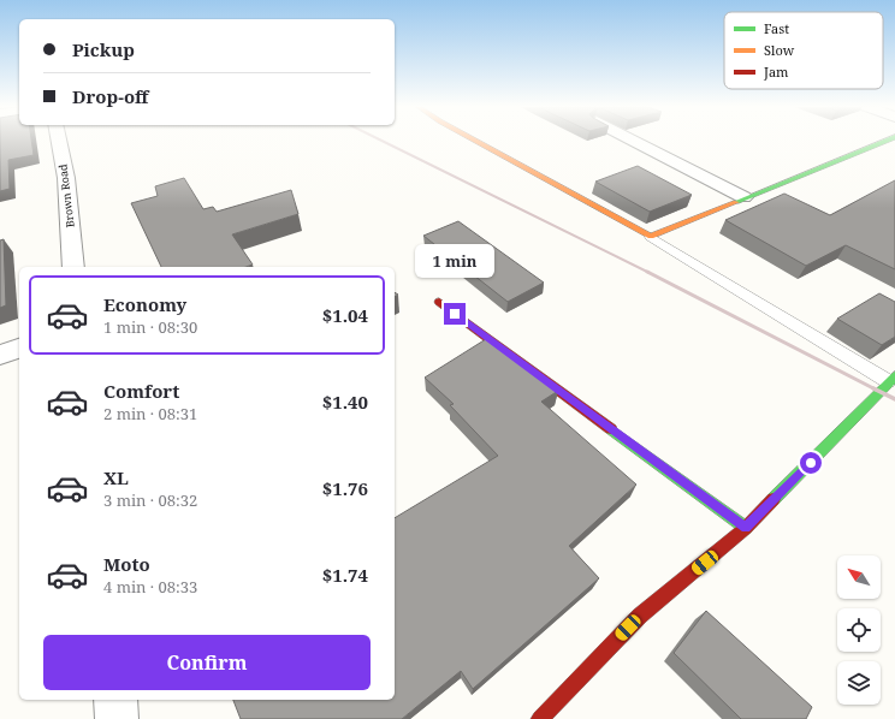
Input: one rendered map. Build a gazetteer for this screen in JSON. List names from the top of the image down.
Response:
{
  "streets": {
    "street": ["Brown Road"]
  },
  "legend": ["Fast", "Slow", "Jam"],
  "north": "top left",
  "page": {
    "banner": ["Pickup", "Drop-off"],
    "bubble": "1 min",
    "list": [
      {
        "name": "Economy",
        "note": "1 min · 08:30",
        "value": "$1.04"
      },
      {
        "name": "Comfort",
        "note": "2 min · 08:31",
        "value": "$1.40"
      },
      {
        "name": "XL",
        "note": "3 min · 08:32",
        "value": "$1.76"
      },
      {
        "name": "Moto",
        "note": "4 min · 08:33",
        "value": "$1.74"
      }
    ],
    "buttons": "Confirm"
  }
}
